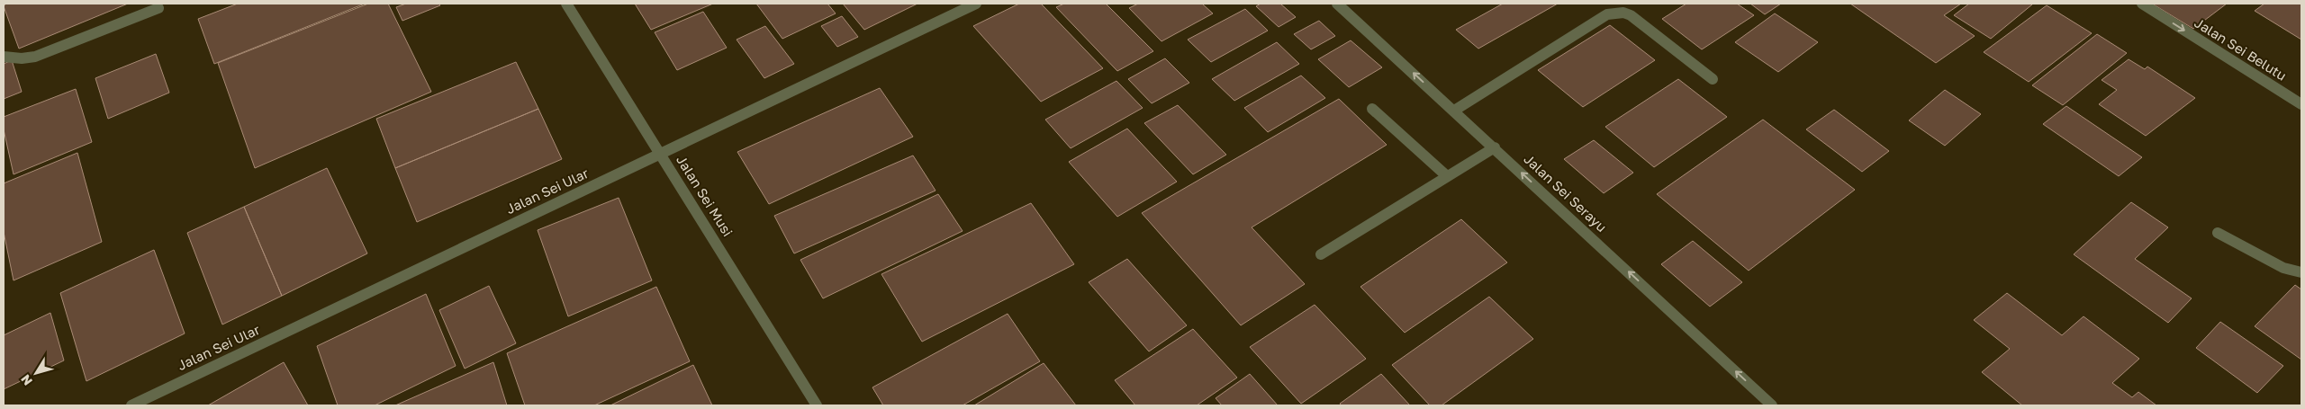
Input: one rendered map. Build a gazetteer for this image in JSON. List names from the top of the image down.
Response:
{
  "streets": {
    "street": [
      "Jalan Sei Belutu",
      "Jalan Sei Ular",
      "Jalan Sei Serayu",
      "Jalan Sei Musi"
    ]
  },
  "crossings": [
    ["Jalan Sei Ular", "Jalan Sei Musi"]
  ],
  "one_way": ["Jalan Sei Belutu", "Jalan Sei Serayu"],
  "north": "bottom left"
}
